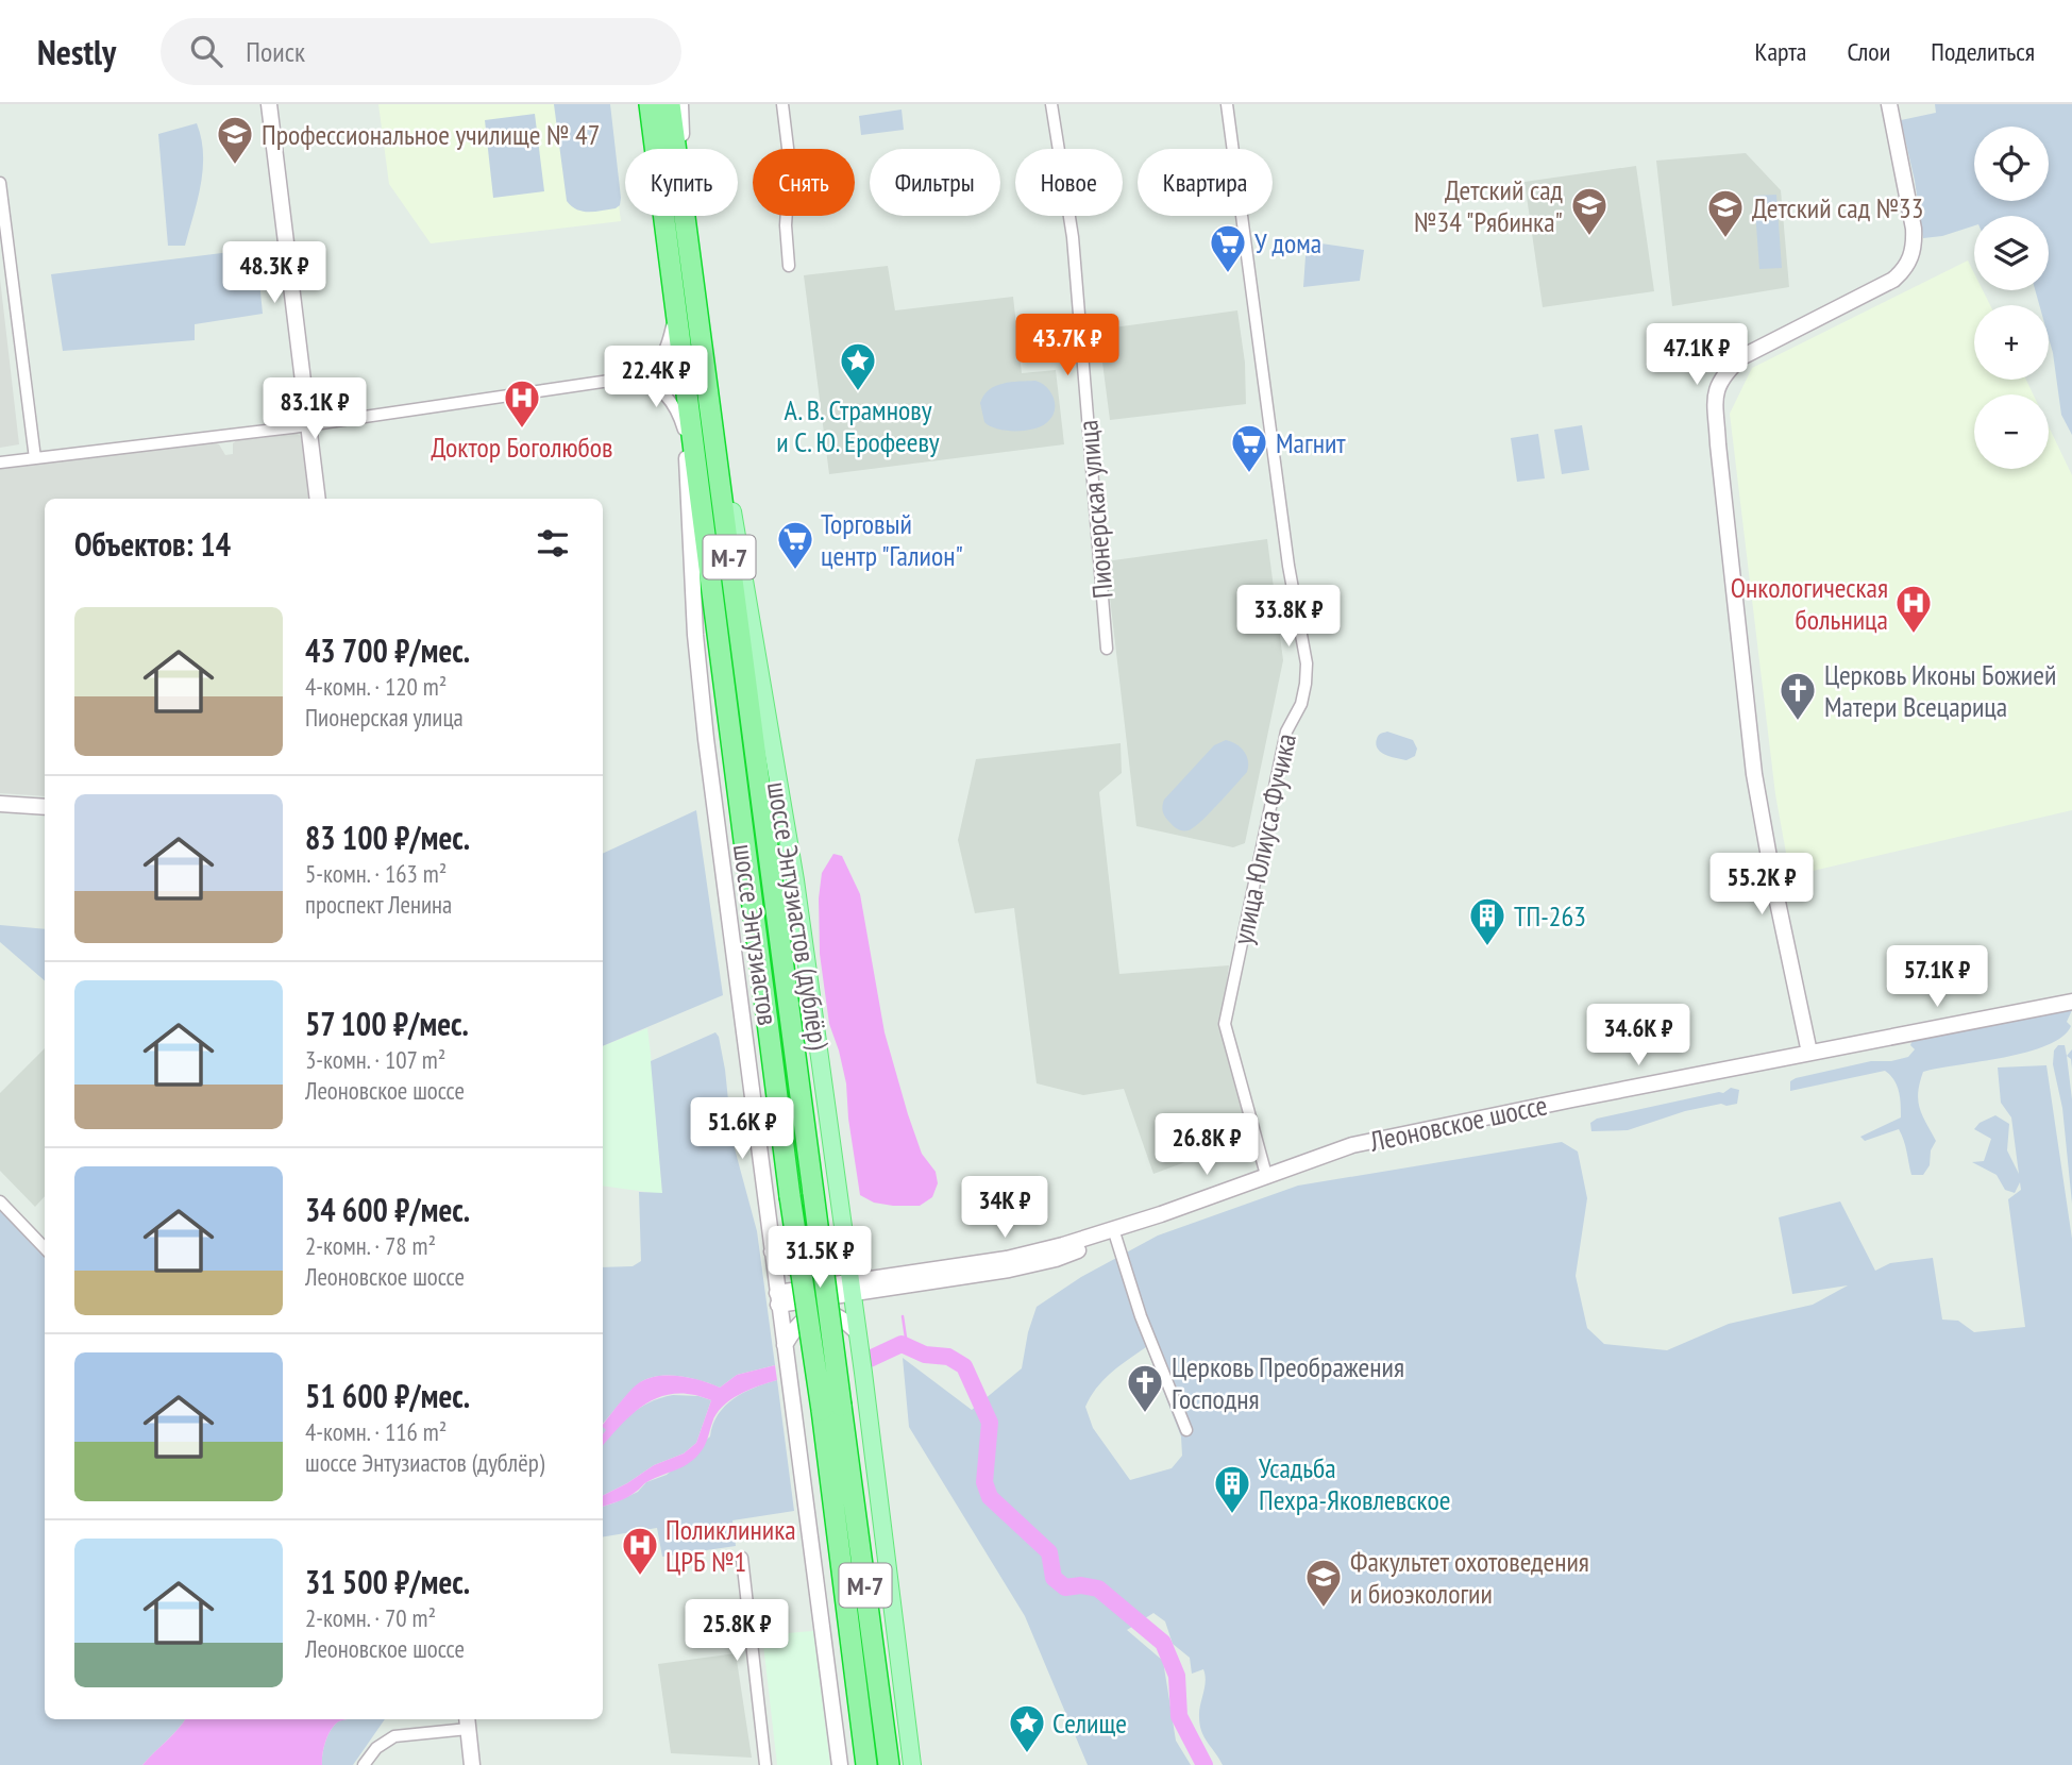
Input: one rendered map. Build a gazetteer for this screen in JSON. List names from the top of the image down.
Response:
{
  "streets": {
    "highway": ["М-7", "шоссе Энтузиастов"],
    "main road": ["шоссе Энтузиастов (дублёр)", "Леоновское шоссе"],
    "street": ["Пионерская улица", "улица Юлиуса Фучика"]
  },
  "crossings": [
    ["улица Юлиуса Фучика", "Леоновское шоссе"],
    ["шоссе Энтузиастов (дублёр)", "шоссе Энтузиастов"],
    ["шоссе Энтузиастов (дублёр)", "Леоновское шоссе"]
  ],
  "places": {
    "school or university": [
      "Профессиональное училище № 47",
      "Детский сад №34 \"Рябинка\"",
      "Детский сад №33",
      "Факультет охотоведения и биоэкологии"
    ],
    "supermarket": ["У дома", "Магнит", "Торговый центр \"Галион\""],
    "place": ["А. В. Страмнову и С. Ю. Ерофееву", "Селище"],
    "hospital": ["Доктор Боголюбов", "Онкологическая больница", "Поликлиника ЦРБ №1"],
    "church": ["Церковь Иконы Божией Матери Всецарица", "Церковь Преображения Господня"],
    "building": ["ТП-263", "Усадьба Пехра-Яковлевское"]
  },
  "page": {
    "header": "Nestly",
    "search": "Поиск",
    "nav": ["Карта", "Слои", "Поделиться"],
    "map_buttons": ["+", "−"],
    "chip": [
      "Купить",
      "Снять",
      "Фильтры",
      "Новое",
      "Квартира"
    ],
    "price": [
      "48.3K ₽",
      "43.7K ₽",
      "47.1K ₽",
      "22.4K ₽",
      "83.1K ₽",
      "33.8K ₽",
      "55.2K ₽",
      "57.1K ₽",
      "34.6K ₽",
      "51.6K ₽",
      "26.8K ₽",
      "34K ₽",
      "31.5K ₽",
      "25.8K ₽"
    ],
    "heading": "Объектов: 14",
    "list": [
      {
        "name": "43 700 ₽/мес.",
        "note": "4-комн. · 120 m² · Пионерская улица"
      },
      {
        "name": "83 100 ₽/мес.",
        "note": "5-комн. · 163 m² · проспект Ленина"
      },
      {
        "name": "57 100 ₽/мес.",
        "note": "3-комн. · 107 m² · Леоновское шоссе"
      },
      {
        "name": "34 600 ₽/мес.",
        "note": "2-комн. · 78 m² · Леоновское шоссе"
      },
      {
        "name": "51 600 ₽/мес.",
        "note": "4-комн. · 116 m² · шоссе Энтузиастов (дублёр)"
      },
      {
        "name": "31 500 ₽/мес.",
        "note": "2-комн. · 70 m² · Леоновское шоссе"
      }
    ]
  }
}
